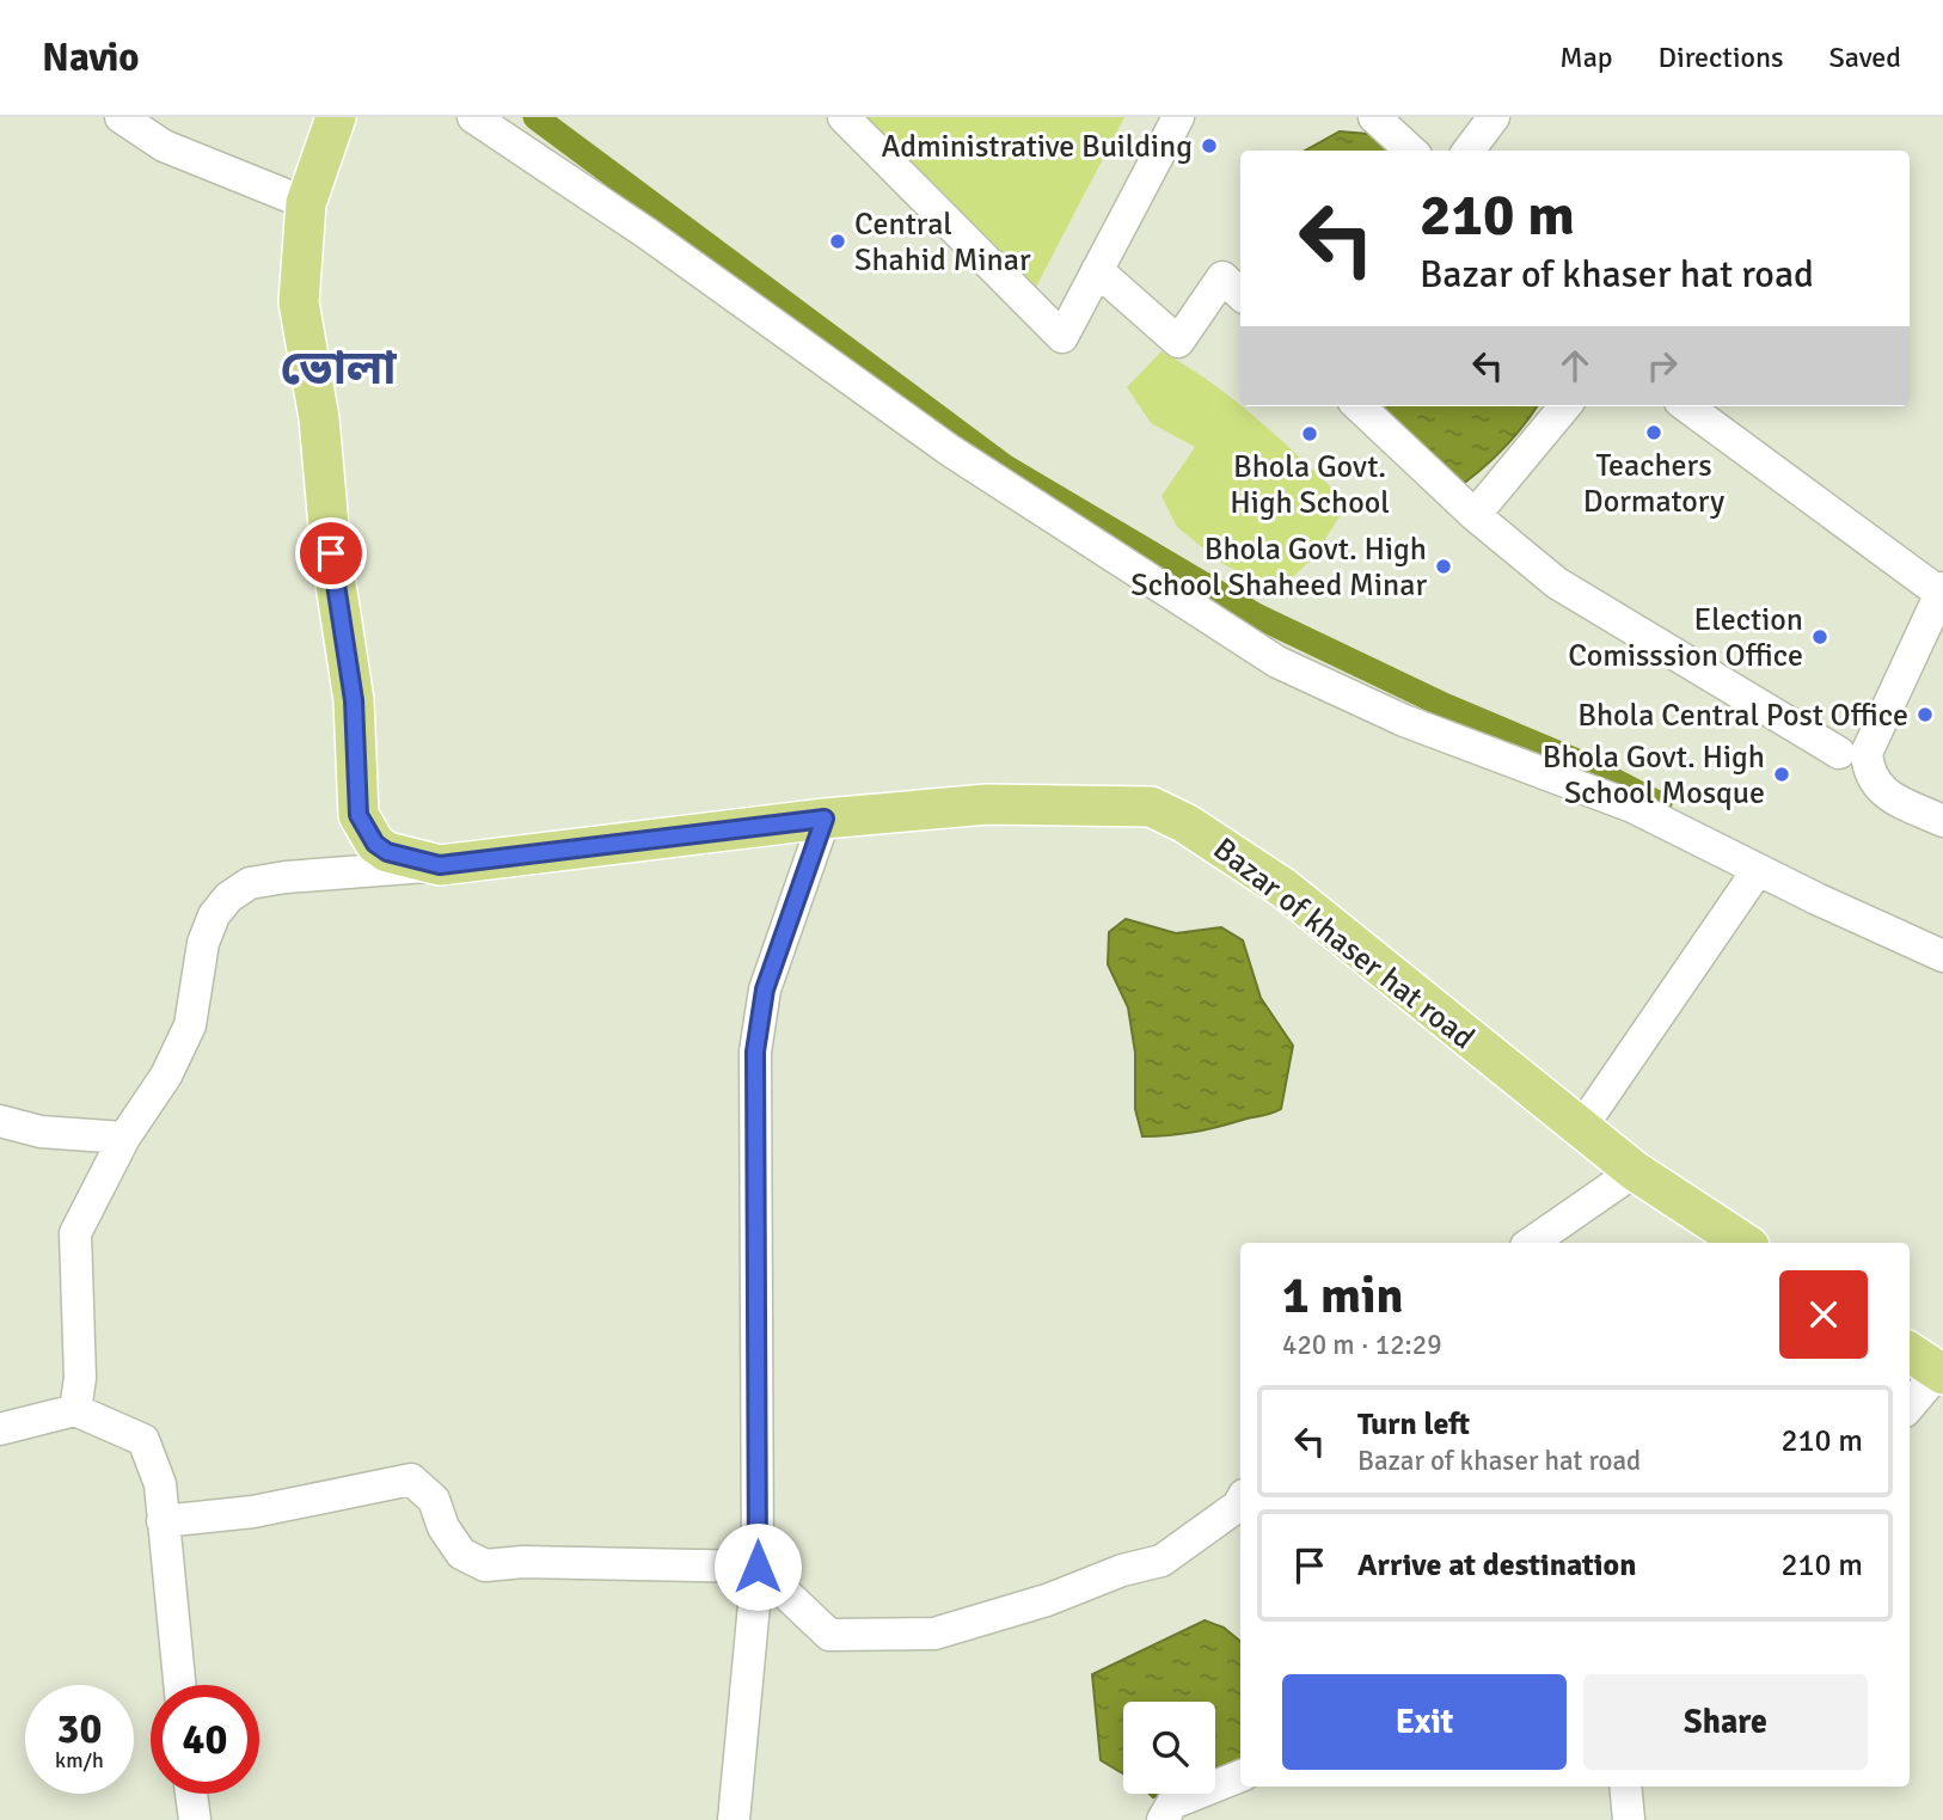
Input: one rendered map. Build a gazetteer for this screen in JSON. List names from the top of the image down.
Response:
{
  "streets": {
    "main road": ["Bazar of khaser hat road"]
  },
  "districts": ["ভোলা"],
  "places": [
    "Administrative Building",
    "Central Shahid Minar",
    "Teachers Dormatory",
    "Bhola Govt. High School",
    "Bhola Govt. High School Shaheed Minar",
    "Election Comisssion Office",
    "Bhola Central Post Office",
    "Bhola Govt. High School Mosque"
  ],
  "page": {
    "header": "Navio",
    "nav": ["Map", "Directions", "Saved"],
    "turn": ["210 m", "Bazar of khaser hat road"],
    "heading": ["1 min", "420 m · 12:29"],
    "list": [
      {
        "name": "Turn left",
        "note": "Bazar of khaser hat road",
        "value": "210 m"
      },
      {
        "name": "Arrive at destination",
        "value": "210 m"
      }
    ],
    "buttons": ["Exit", "Share"],
    "speed": "30 km/h",
    "limit": "40"
  }
}
